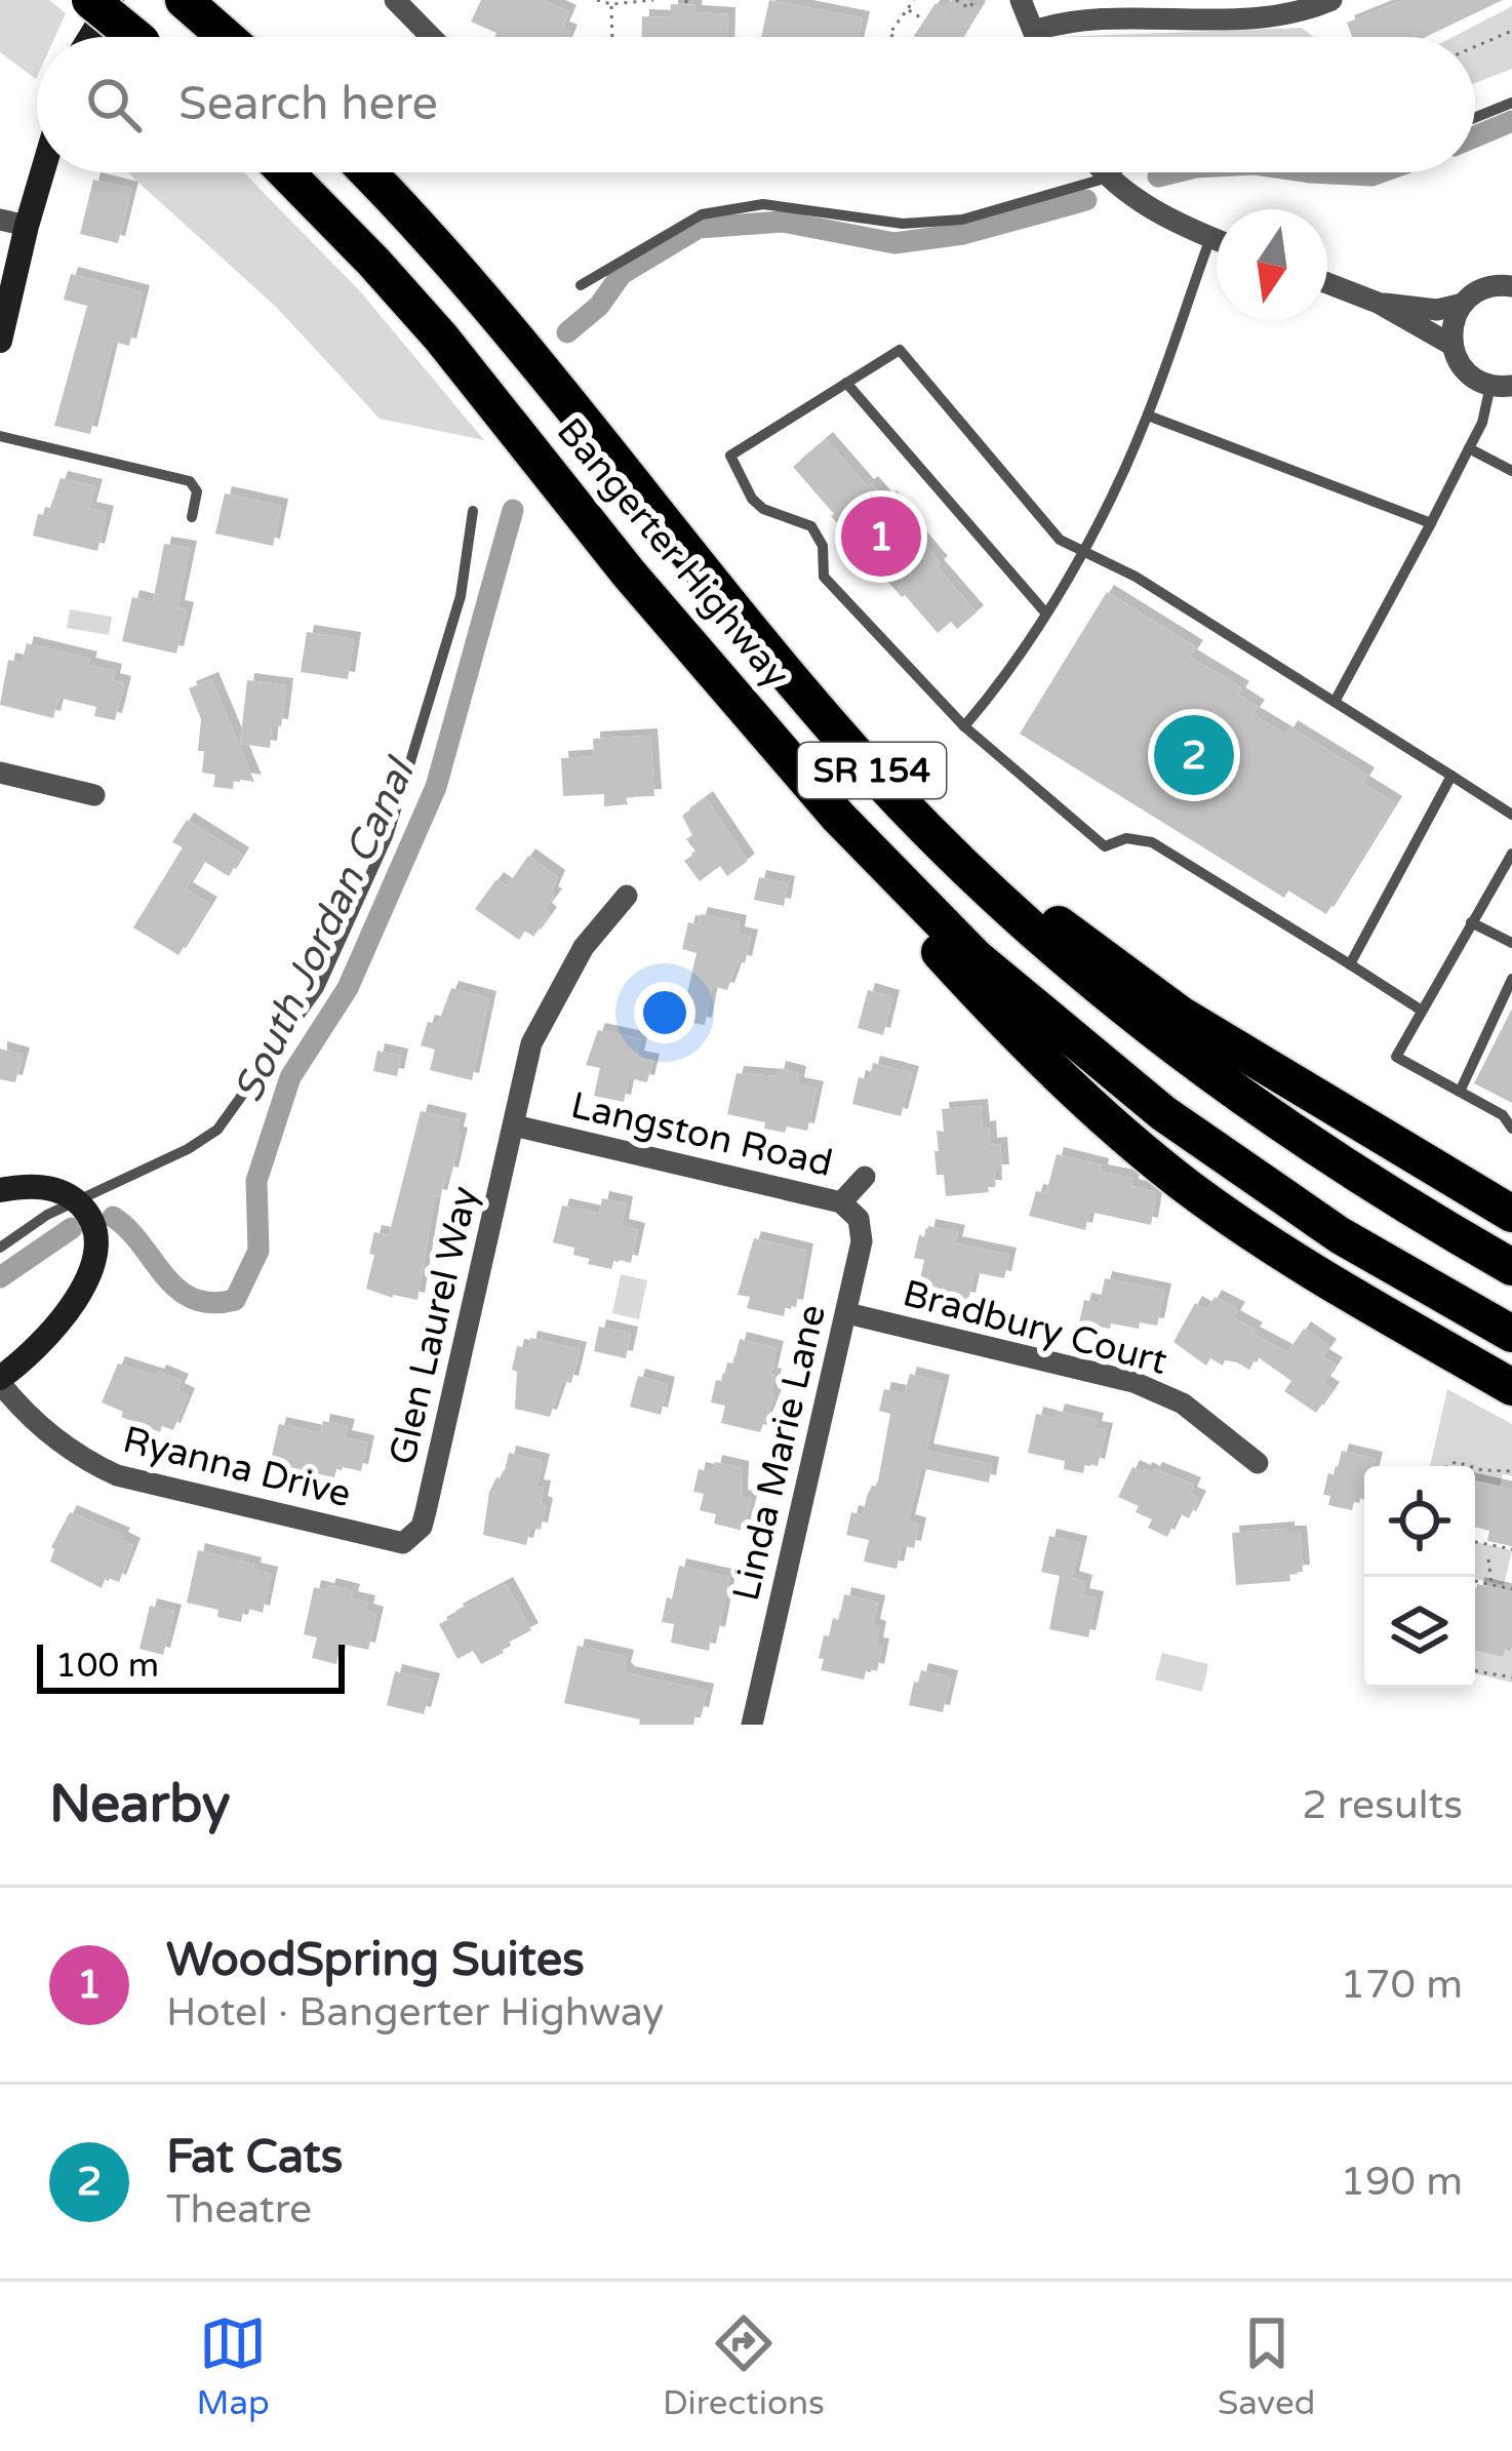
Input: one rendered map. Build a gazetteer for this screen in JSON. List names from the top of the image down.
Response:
{
  "streets": {
    "highway": ["Bangerter Highway", "SR 154"],
    "street": [
      "Langston Road",
      "Glen Laurel Way",
      "Bradbury Court",
      "Linda Marie Lane",
      "Ryanna Drive"
    ]
  },
  "crossings": [
    ["Langston Road", "Glen Laurel Way"],
    ["Langston Road", "Linda Marie Lane"],
    ["Glen Laurel Way", "Ryanna Drive"],
    ["Bradbury Court", "Linda Marie Lane"]
  ],
  "water": ["South Jordan Canal"],
  "scale_bar": "100 m",
  "north": "bottom",
  "page": {
    "search": "Search here",
    "pins": ["1", "2"],
    "scale": "100 m",
    "heading": ["Nearby", "2 results"],
    "list": [
      {
        "mark": "1",
        "name": "WoodSpring Suites",
        "note": "Hotel · Bangerter Highway",
        "value": "170 m"
      },
      {
        "mark": "2",
        "name": "Fat Cats",
        "note": "Theatre",
        "value": "190 m"
      }
    ],
    "nav": ["Map", "Directions", "Saved"]
  }
}
